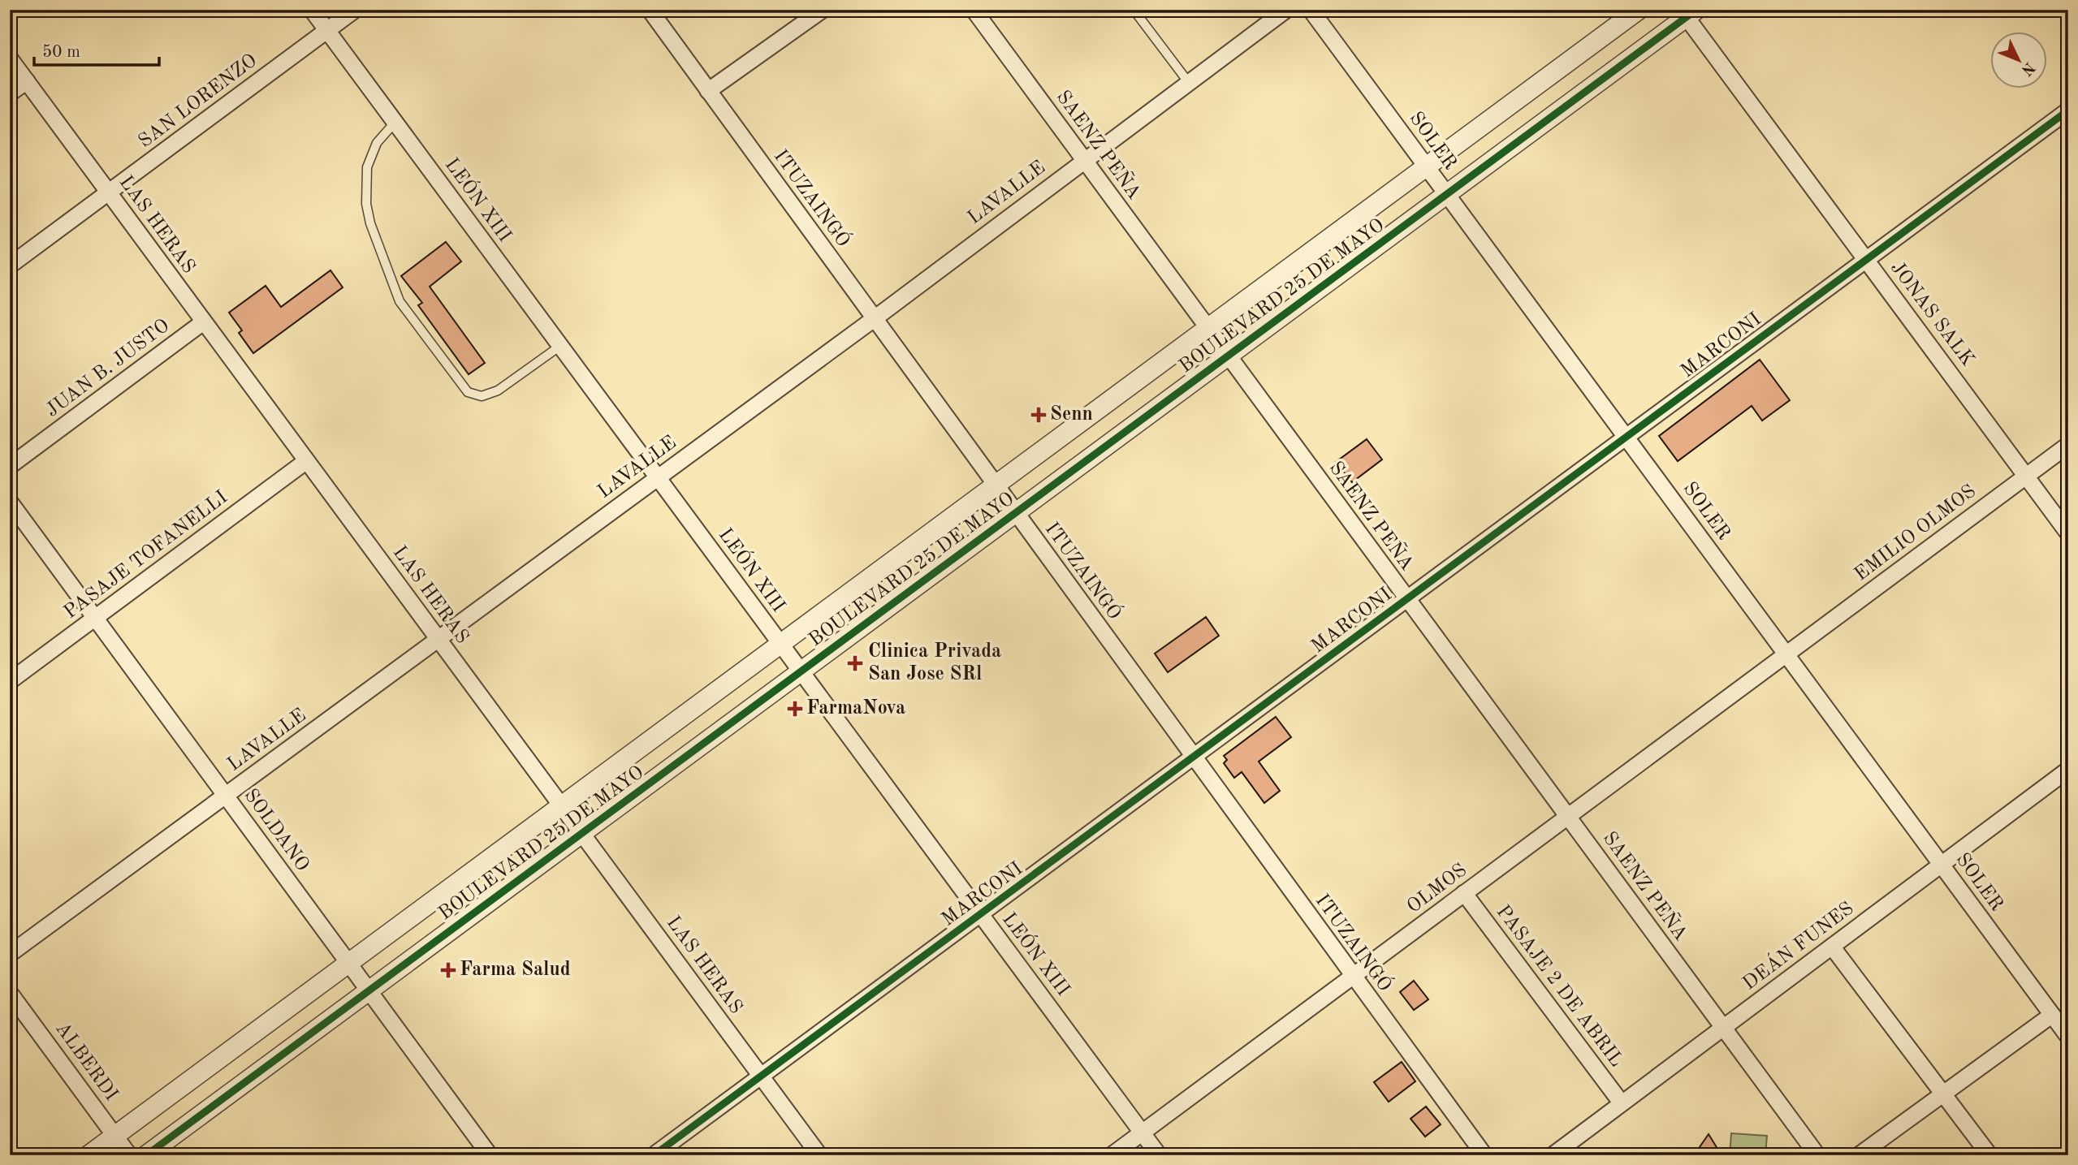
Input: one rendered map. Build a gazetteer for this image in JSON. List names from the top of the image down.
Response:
{
  "streets": {
    "street": [
      "SAN LORENZO",
      "SOLER",
      "SAENZ PEÑA",
      "LAVALLE",
      "ITUZAINGÓ",
      "LEÓN XIII",
      "LAS HERAS",
      "BOULEVARD 25 DE MAYO",
      "JONAS SALK",
      "MARCONI",
      "JUAN B. JUSTO",
      "EMILIO OLMOS",
      "PASAJE TOFANELLI",
      "SOLDANO",
      "OLMOS",
      "DEÁN FUNES",
      "PASAJE 2 DE ABRIL",
      "ALBERDI"
    ]
  },
  "crossings": [
    ["SAN LORENZO", "LEÓN XIII"],
    ["SAN LORENZO", "LAS HERAS"],
    ["SOLER", "BOULEVARD 25 DE MAYO"],
    ["SOLER", "MARCONI"],
    ["SOLER", "EMILIO OLMOS"],
    ["SOLER", "OLMOS"],
    ["SOLER", "DEÁN FUNES"],
    ["SAENZ PEÑA", "LAVALLE"],
    ["SAENZ PEÑA", "BOULEVARD 25 DE MAYO"],
    ["SAENZ PEÑA", "MARCONI"],
    ["SAENZ PEÑA", "OLMOS"],
    ["SAENZ PEÑA", "DEÁN FUNES"],
    ["LAVALLE", "ITUZAINGÓ"],
    ["LAVALLE", "LEÓN XIII"],
    ["LAVALLE", "LAS HERAS"],
    ["LAVALLE", "SOLDANO"],
    ["ITUZAINGÓ", "BOULEVARD 25 DE MAYO"],
    ["ITUZAINGÓ", "MARCONI"],
    ["ITUZAINGÓ", "OLMOS"],
    ["LEÓN XIII", "BOULEVARD 25 DE MAYO"],
    ["LEÓN XIII", "MARCONI"],
    ["LEÓN XIII", "OLMOS"],
    ["LAS HERAS", "BOULEVARD 25 DE MAYO"],
    ["LAS HERAS", "MARCONI"],
    ["LAS HERAS", "JUAN B. JUSTO"],
    ["LAS HERAS", "PASAJE TOFANELLI"],
    ["BOULEVARD 25 DE MAYO", "JONAS SALK"],
    ["BOULEVARD 25 DE MAYO", "SOLDANO"],
    ["BOULEVARD 25 DE MAYO", "ALBERDI"],
    ["JONAS SALK", "MARCONI"],
    ["JONAS SALK", "EMILIO OLMOS"],
    ["EMILIO OLMOS", "OLMOS"],
    ["PASAJE TOFANELLI", "SOLDANO"],
    ["OLMOS", "PASAJE 2 DE ABRIL"],
    ["DEÁN FUNES", "PASAJE 2 DE ABRIL"]
  ],
  "places": {
    "health": [
      "Senn",
      "Clinica Privada San Jose SRl",
      "FarmaNova",
      "Farma Salud"
    ]
  },
  "scale_bar": "50 m",
  "north": "bottom right"
}
